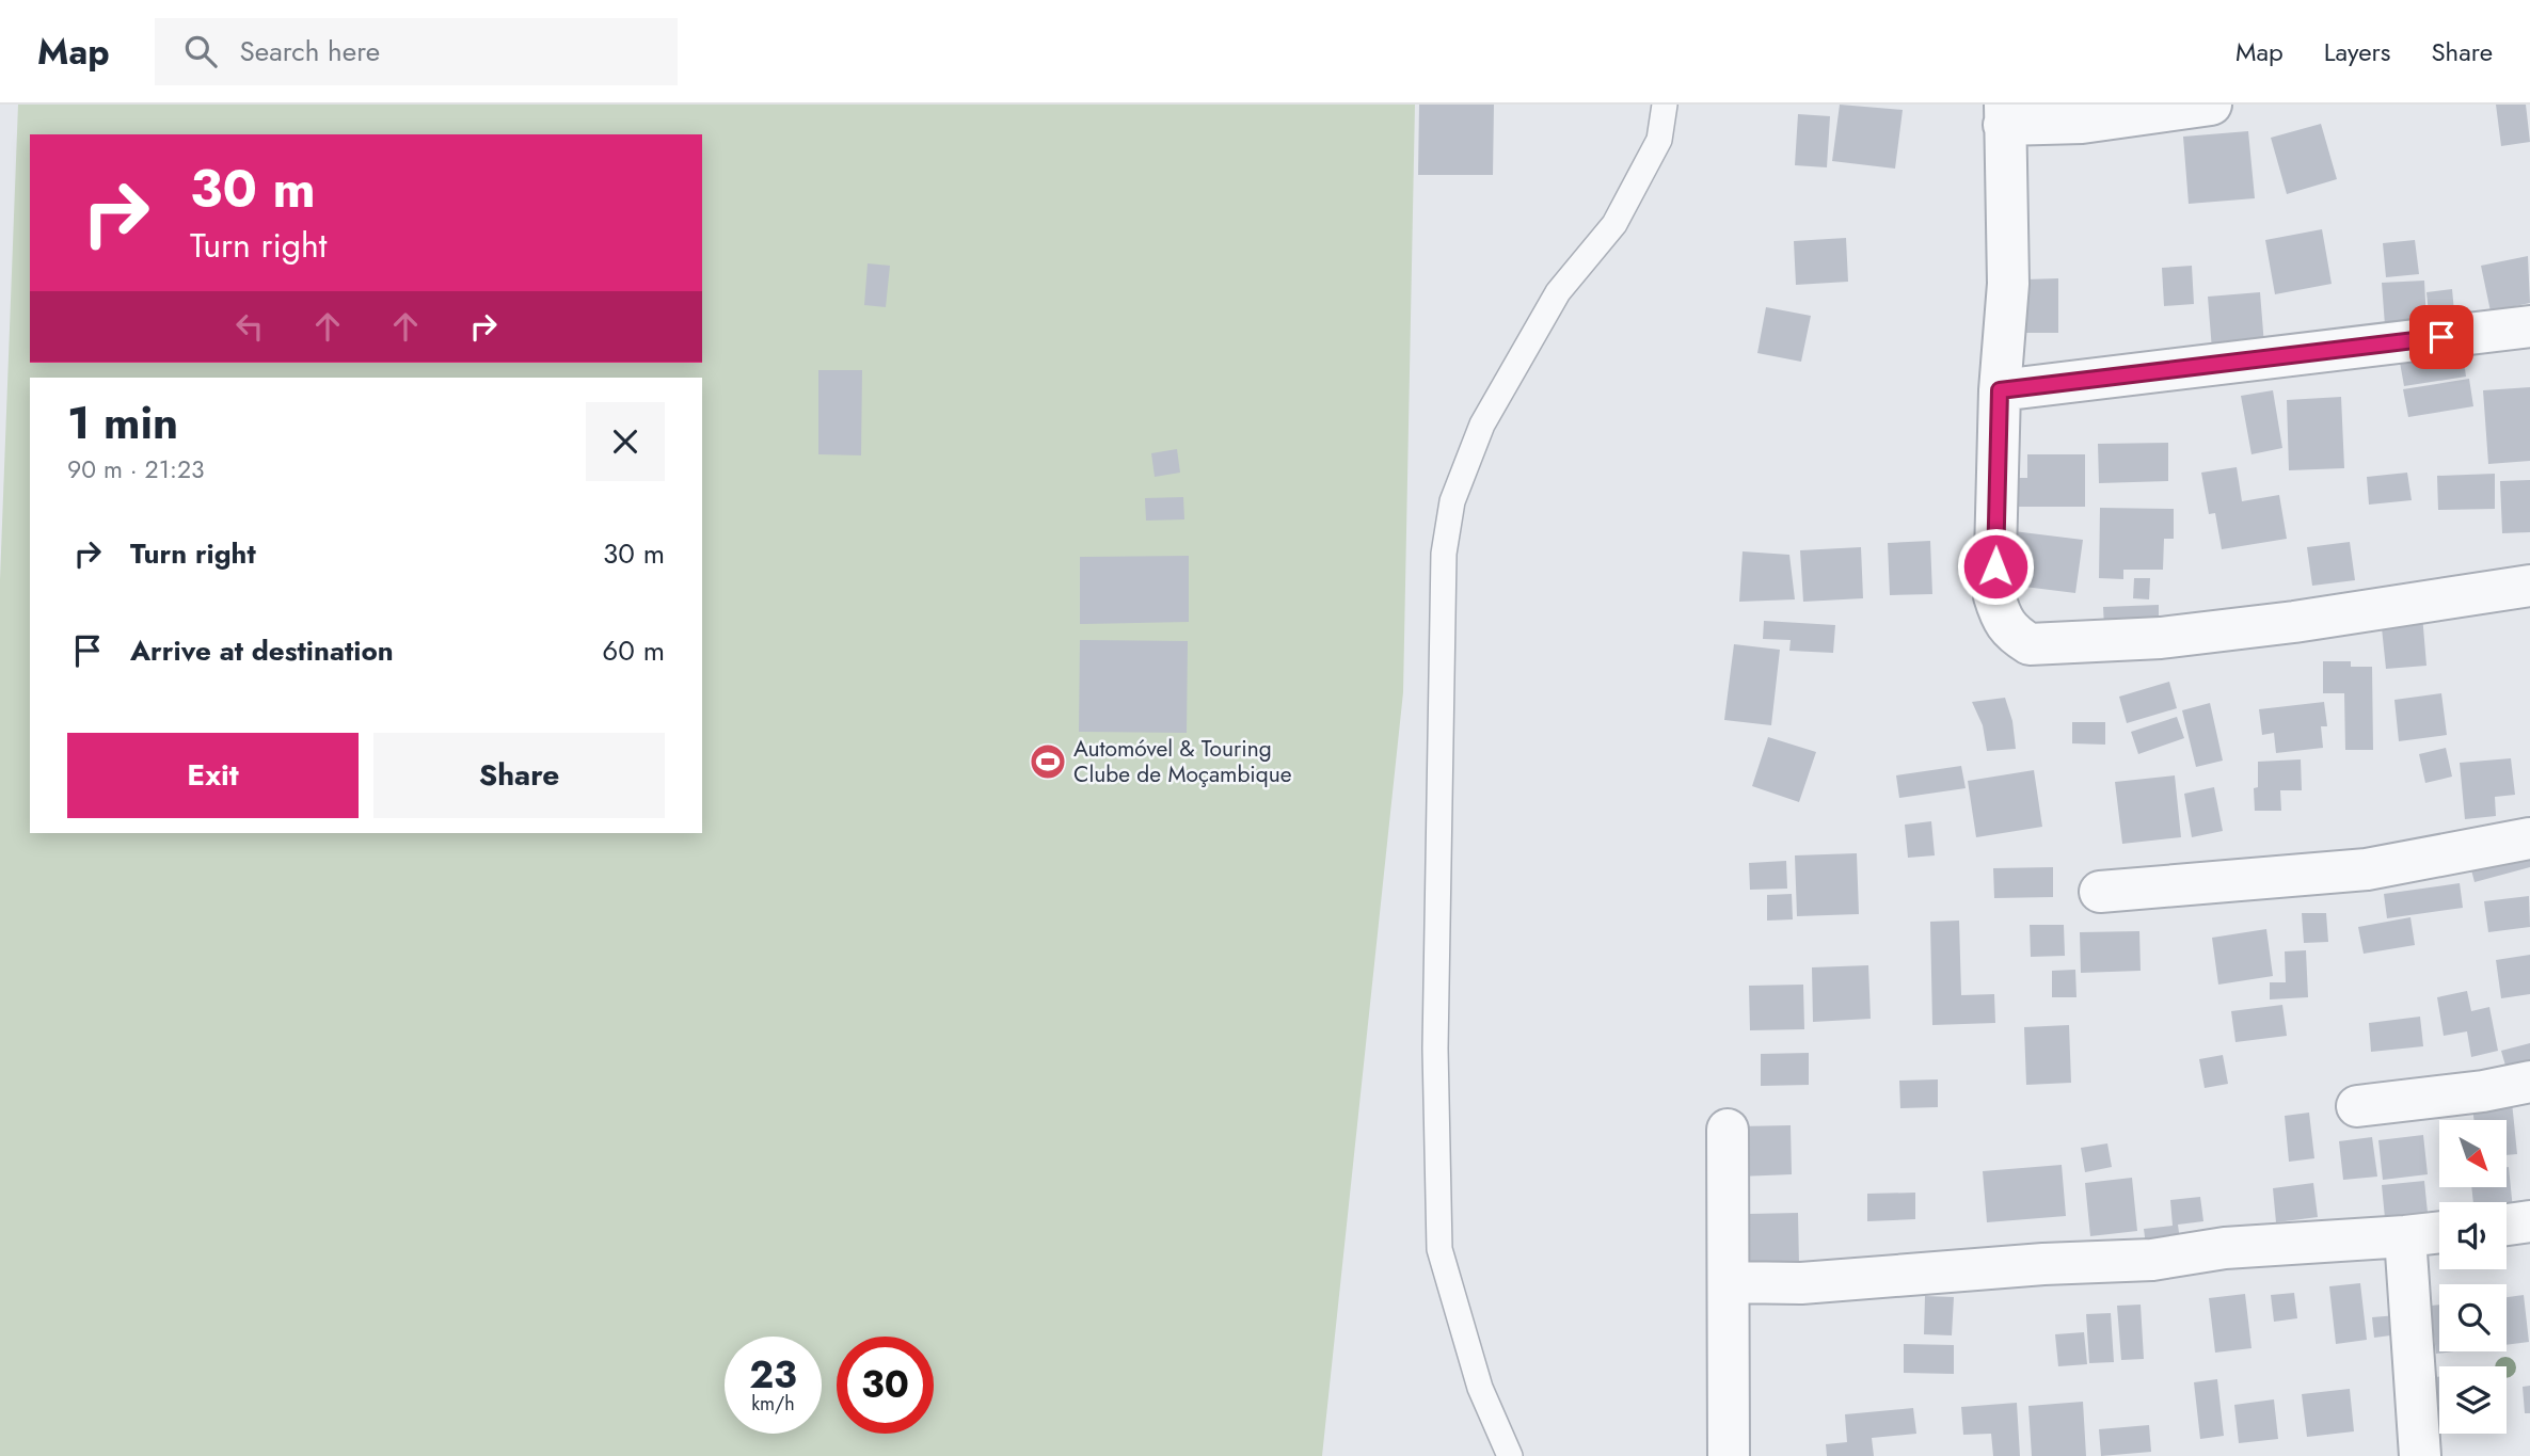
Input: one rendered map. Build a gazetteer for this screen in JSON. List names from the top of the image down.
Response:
{
  "places": {
    "sports": ["Automóvel & Touring Clube de Moçambique"]
  },
  "north": "bottom right",
  "page": {
    "header": "Map",
    "search": "Search here",
    "nav": ["Map", "Layers", "Share"],
    "turn": ["30 m", "Turn right"],
    "heading": ["1 min", "90 m · 21:23"],
    "list": [
      {
        "name": "Turn right",
        "value": "30 m"
      },
      {
        "name": "Arrive at destination",
        "value": "60 m"
      }
    ],
    "buttons": ["Exit", "Share"],
    "speed": "23 km/h",
    "limit": "30"
  }
}
